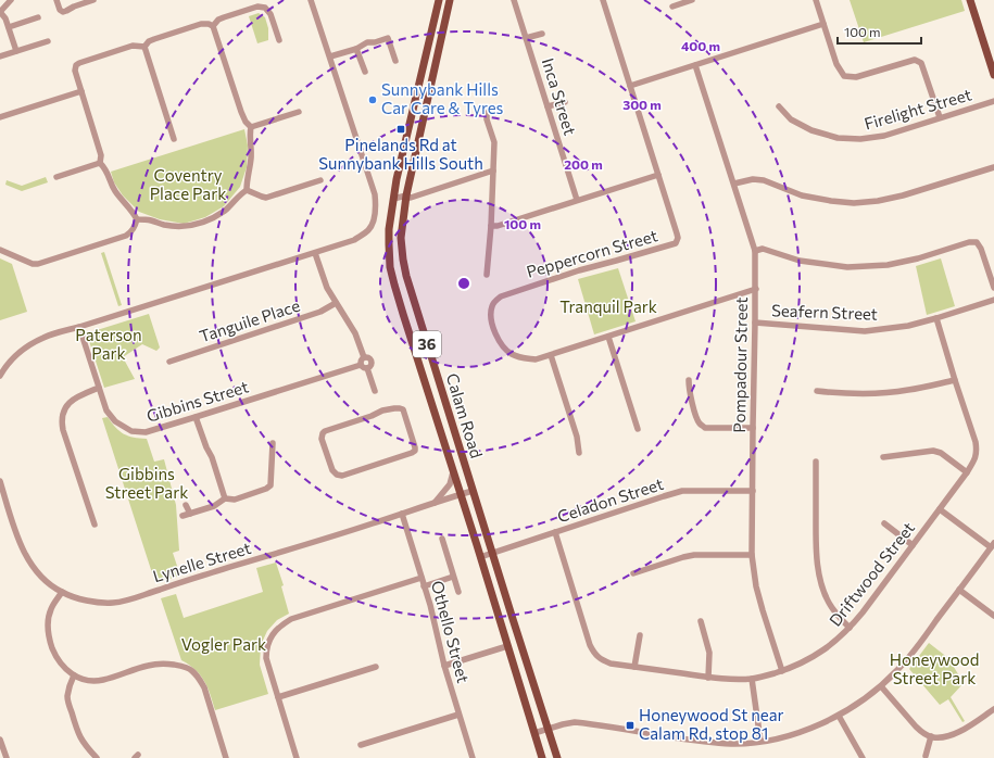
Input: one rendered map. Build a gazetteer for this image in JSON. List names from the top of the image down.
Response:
{
  "streets": {
    "main road": ["36", "Calam Road"],
    "street": [
      "Inca Street",
      "Firelight Street",
      "Peppercorn Street",
      "Seafern Street",
      "Tanguile Place",
      "Pompadour Street",
      "Gibbins Street",
      "Celadon Street",
      "Lynelle Street",
      "Driftwood Street",
      "Othello Street"
    ]
  },
  "crossings": [
    ["Seafern Street", "Pompadour Street"],
    ["Seafern Street", "Driftwood Street"],
    ["36", "Calam Road"],
    ["Pompadour Street", "Celadon Street"],
    ["Pompadour Street", "Driftwood Street"],
    ["Calam Road", "Celadon Street"],
    ["Calam Road", "Lynelle Street"],
    ["Celadon Street", "Driftwood Street"],
    ["Lynelle Street", "Othello Street"]
  ],
  "parks": [
    "Coventry Place Park",
    "Tranquil Park",
    "Paterson Park",
    "Gibbins Street Park",
    "Vogler Park",
    "Honeywood Street Park"
  ],
  "places": {
    "other": ["Sunnybank Hills Car Care & Tyres"],
    "transit": ["Pinelands Rd at Sunnybank Hills South", "Honeywood St near Calam Rd, stop 81"]
  },
  "scale_bar": "100 m",
  "rings": [
    "400 m",
    "300 m",
    "200 m",
    "100 m"
  ]
}
